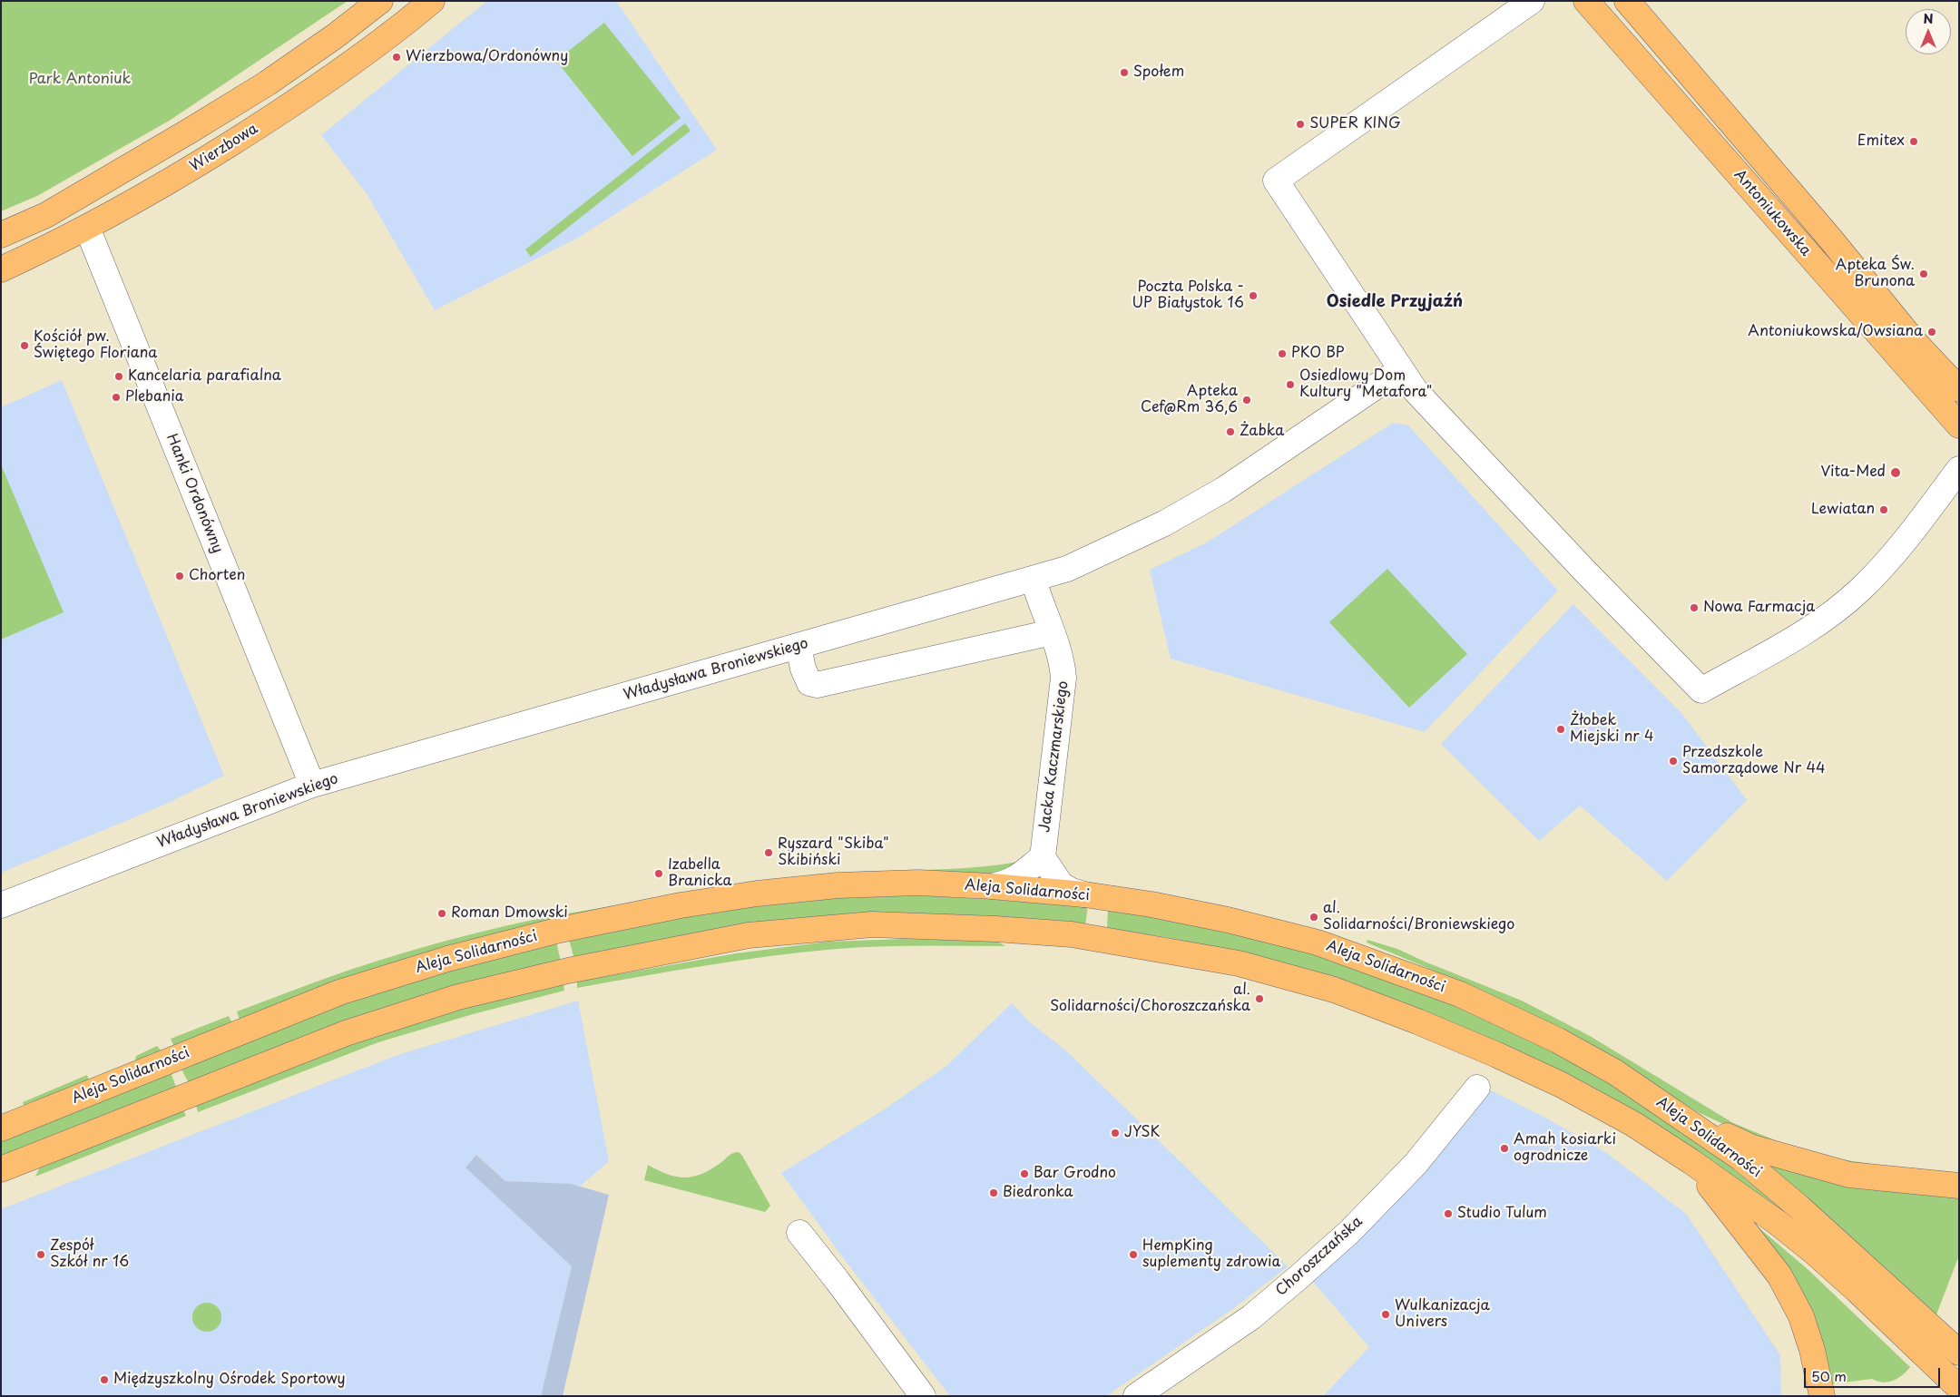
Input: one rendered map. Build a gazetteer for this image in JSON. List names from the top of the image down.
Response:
{
  "streets": {
    "main road": ["Wierzbowa", "Antoniukowska", "Aleja Solidarności"],
    "street": [
      "Hanki Ordonówny",
      "Władysława Broniewskiego",
      "Jacka Kaczmarskiego",
      "Choroszczańska"
    ]
  },
  "crossings": [
    ["Wierzbowa", "Hanki Ordonówny"],
    ["Hanki Ordonówny", "Władysława Broniewskiego"],
    ["Władysława Broniewskiego", "Jacka Kaczmarskiego"]
  ],
  "districts": ["Osiedle Przyjaźń"],
  "parks": ["Park Antoniuk"],
  "places": [
    "Wierzbowa/Ordonówny",
    "Społem",
    "SUPER KING",
    "Emitex",
    "Apteka Św. Brunona",
    "Poczta Polska - UP Białystok 16",
    "Antoniukowska/Owsiana",
    "Kościół pw. Świętego Floriana",
    "PKO BP",
    "Kancelaria parafialna",
    "Osiedlowy Dom Kultury \"Metafora\"",
    "Plebania",
    "Apteka Cef@Rm 36,6",
    "Żabka",
    "Vita-Med",
    "Lewiatan",
    "Chorten",
    "Nowa Farmacja",
    "Żłobek Miejski nr 4",
    "Przedszkole Samorządowe Nr 44",
    "Ryszard \"Skiba\" Skibiński",
    "Izabella Branicka",
    "Roman Dmowski",
    "al. Solidarności/Broniewskiego",
    "al. Solidarności/Choroszczańska",
    "JYSK",
    "Amah kosiarki ogrodnicze",
    "Bar Grodno",
    "Biedronka",
    "Studio Tulum",
    "Zespół Szkół nr 16",
    "HempKing suplementy zdrowia",
    "Wulkanizacja Univers",
    "Międzyszkolny Ośrodek Sportowy"
  ],
  "scale_bar": "50 m",
  "north": "top"
}
